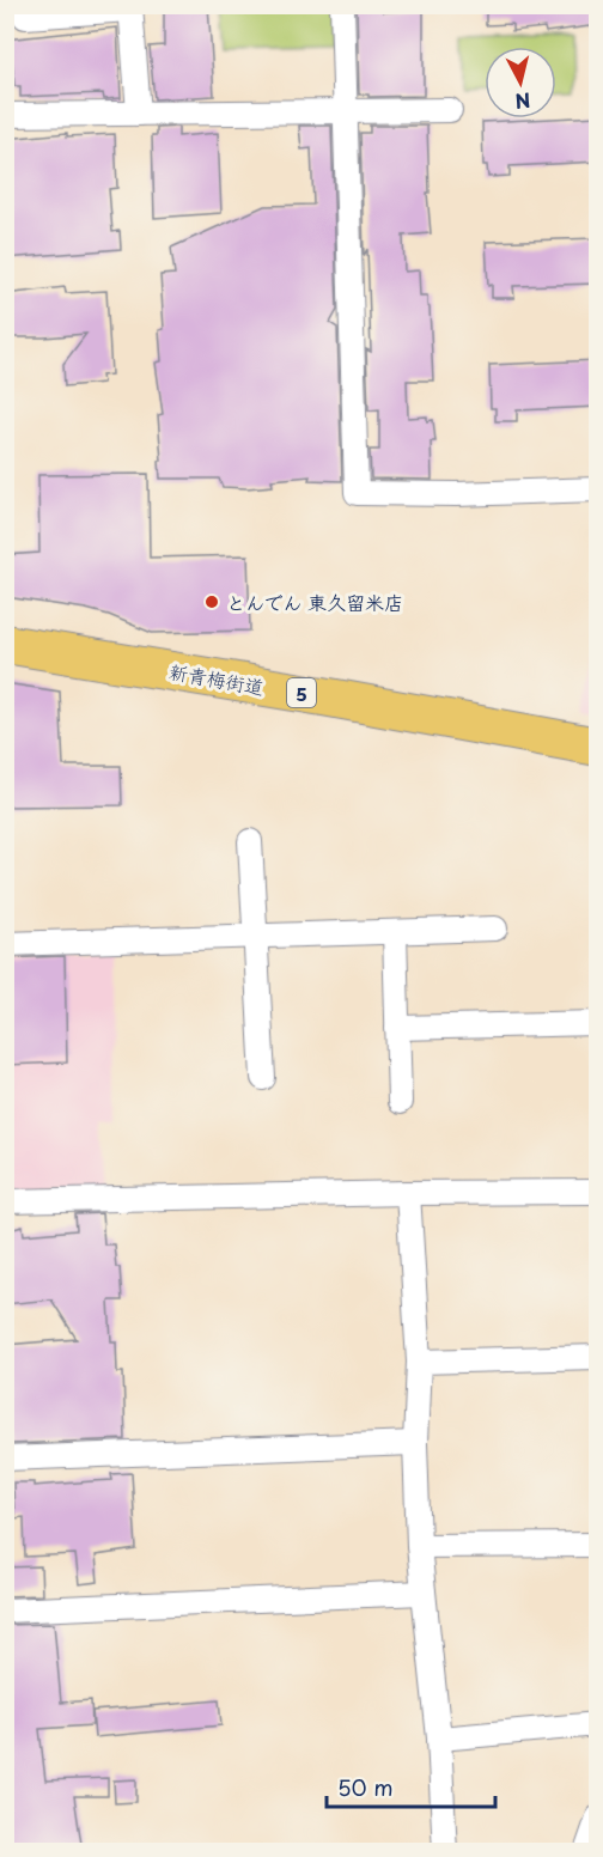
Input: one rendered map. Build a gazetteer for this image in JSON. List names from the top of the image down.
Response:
{
  "streets": {
    "main road": ["新青梅街道", "5"]
  },
  "places": ["とんでん 東久留米店"],
  "scale_bar": "50 m",
  "north": "bottom"
}
